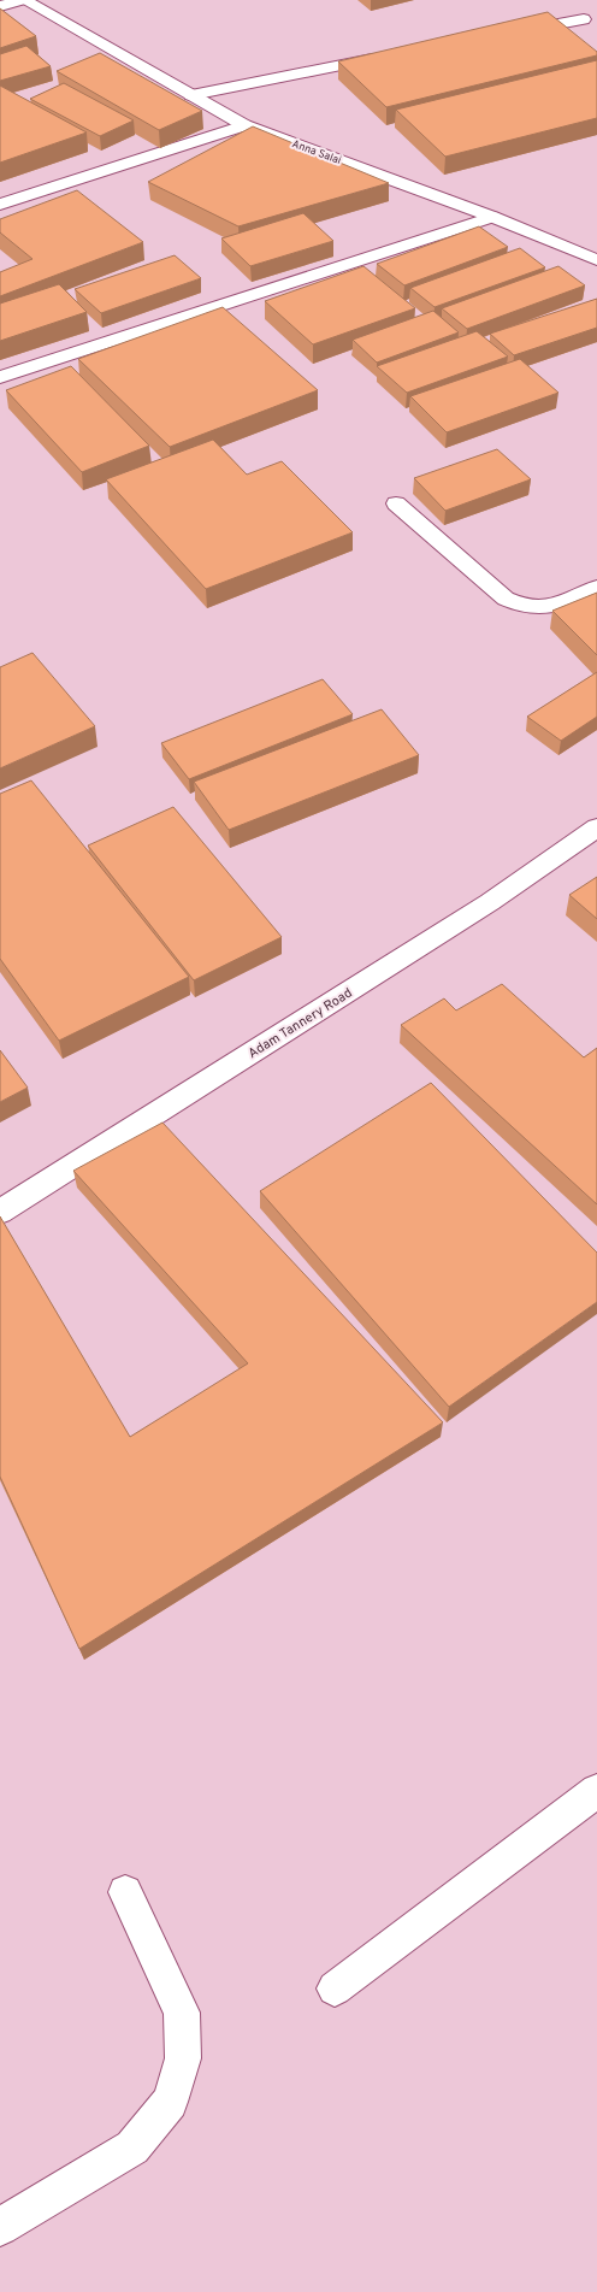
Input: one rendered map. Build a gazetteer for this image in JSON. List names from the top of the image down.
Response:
{
  "streets": {
    "street": ["Anna Salai", "Adam Tannery Road"]
  }
}
